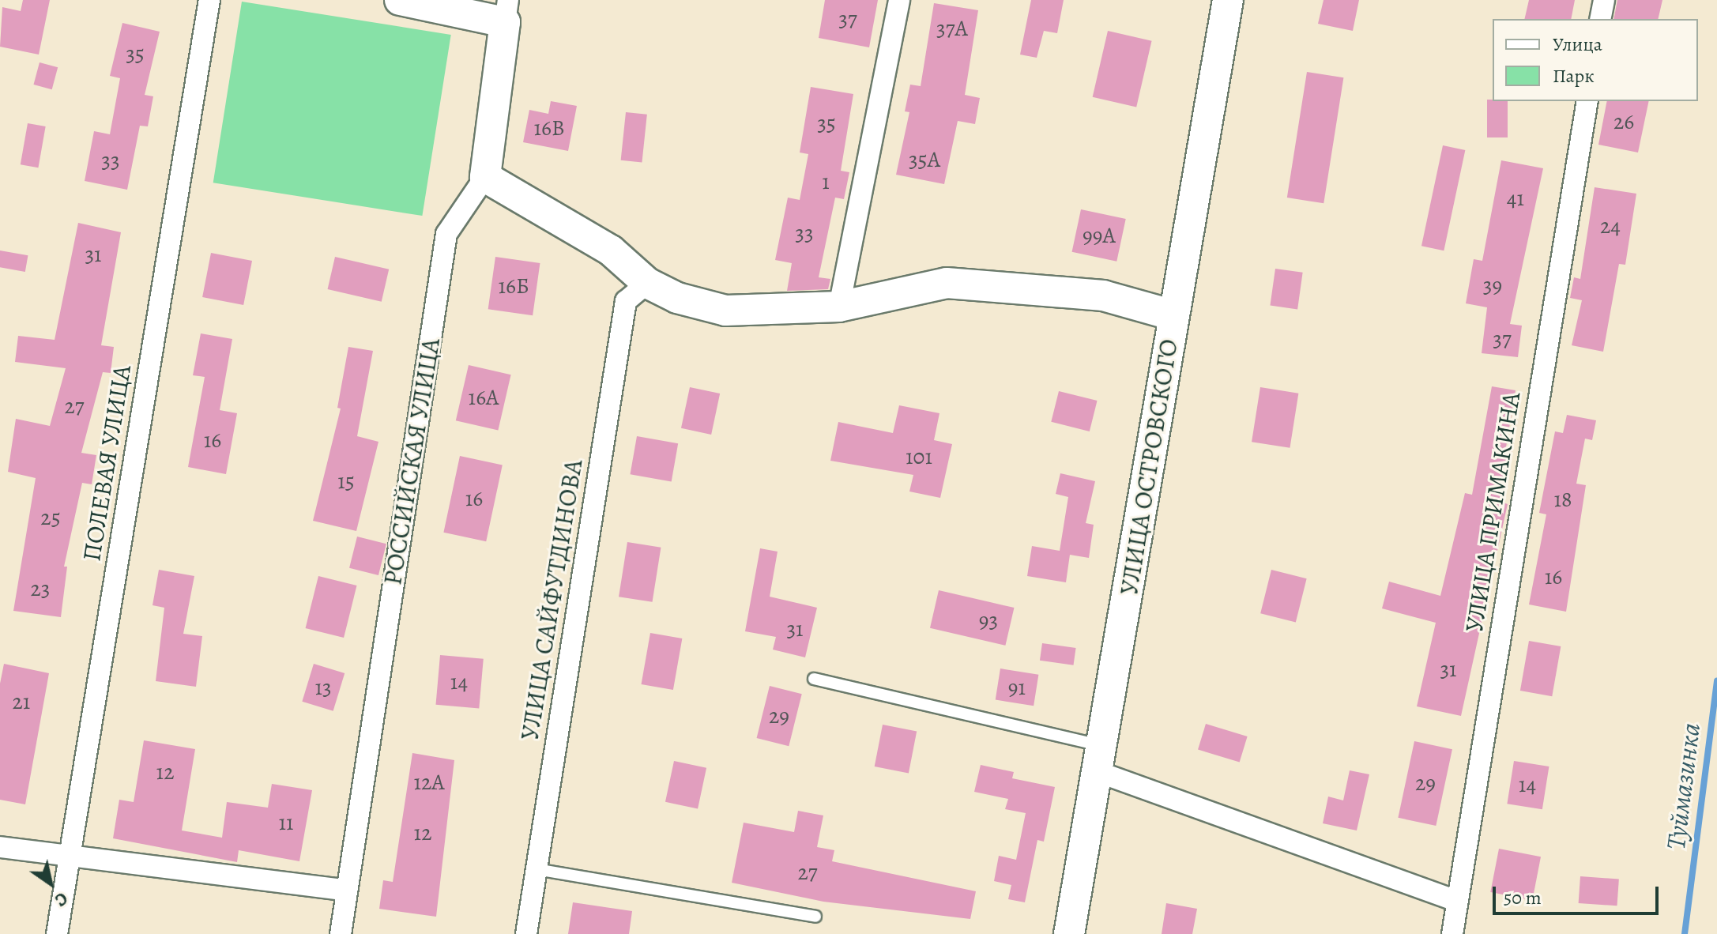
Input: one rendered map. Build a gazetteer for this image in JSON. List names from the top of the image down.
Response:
{
  "streets": {
    "street": [
      "РОССИЙСКАЯ УЛИЦА",
      "ПОЛЕВАЯ УЛИЦА",
      "УЛИЦА ОСТРОВСКОГО",
      "УЛИЦА ПРИМАКИНА",
      "УЛИЦА САЙФУТДИНОВА"
    ]
  },
  "water": ["Туймазинка"],
  "house_numbers": [
    "37",
    "37А",
    "35",
    "26",
    "35",
    "16В",
    "35А",
    "33",
    "1",
    "41",
    "24",
    "33",
    "99А",
    "31",
    "39",
    "16Б",
    "37",
    "16А",
    "27",
    "16",
    "101",
    "15",
    "16",
    "18",
    "25",
    "16",
    "23",
    "93",
    "31",
    "31",
    "14",
    "13",
    "91",
    "21",
    "29",
    "12",
    "12А",
    "29",
    "14",
    "11",
    "12",
    "27"
  ],
  "legend": ["Улица", "Парк"],
  "scale_bar": "50 m",
  "north": "bottom right"
}
